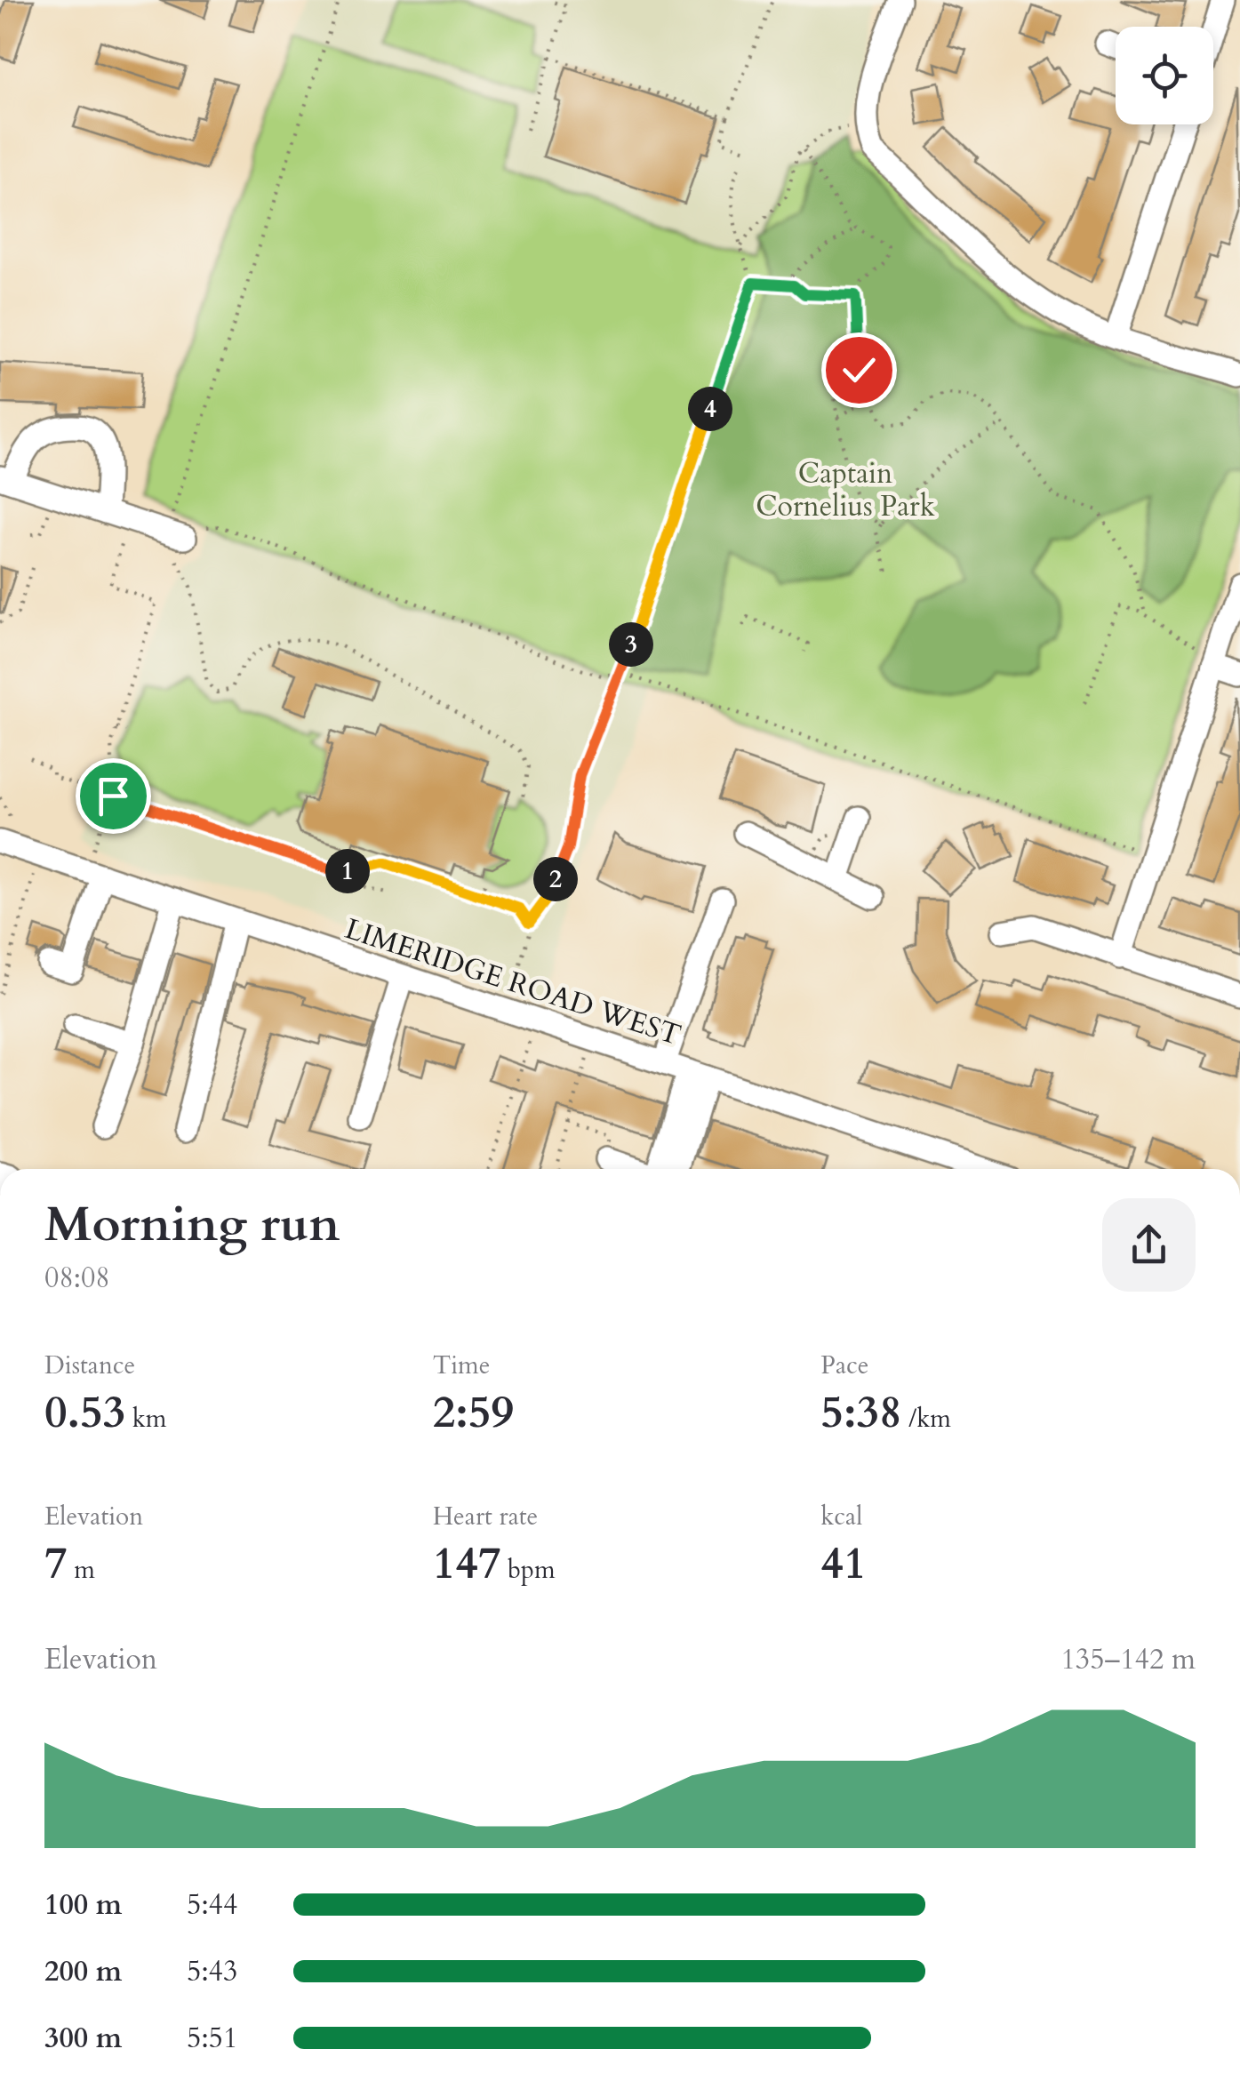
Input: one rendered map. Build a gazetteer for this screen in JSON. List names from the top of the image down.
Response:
{
  "streets": {
    "street": ["LIMERIDGE ROAD WEST"]
  },
  "parks": ["Captain Cornelius Park"],
  "page": {
    "pins": [
      "4",
      "3",
      "1",
      "2"
    ],
    "heading": ["Morning run", "08:08"],
    "stats": [
      ["Distance", "0.53 km"],
      ["Time", "2:59"],
      ["Pace", "5:38 /km"],
      ["Elevation", "7 m"],
      ["Heart rate", "147 bpm"],
      ["kcal", "41"]
    ],
    "chart": ["Elevation", "135–142 m"],
    "list": [
      {
        "name": "100 m",
        "note": "5:44"
      },
      {
        "name": "200 m",
        "note": "5:43"
      },
      {
        "name": "300 m",
        "note": "5:51"
      }
    ]
  }
}
